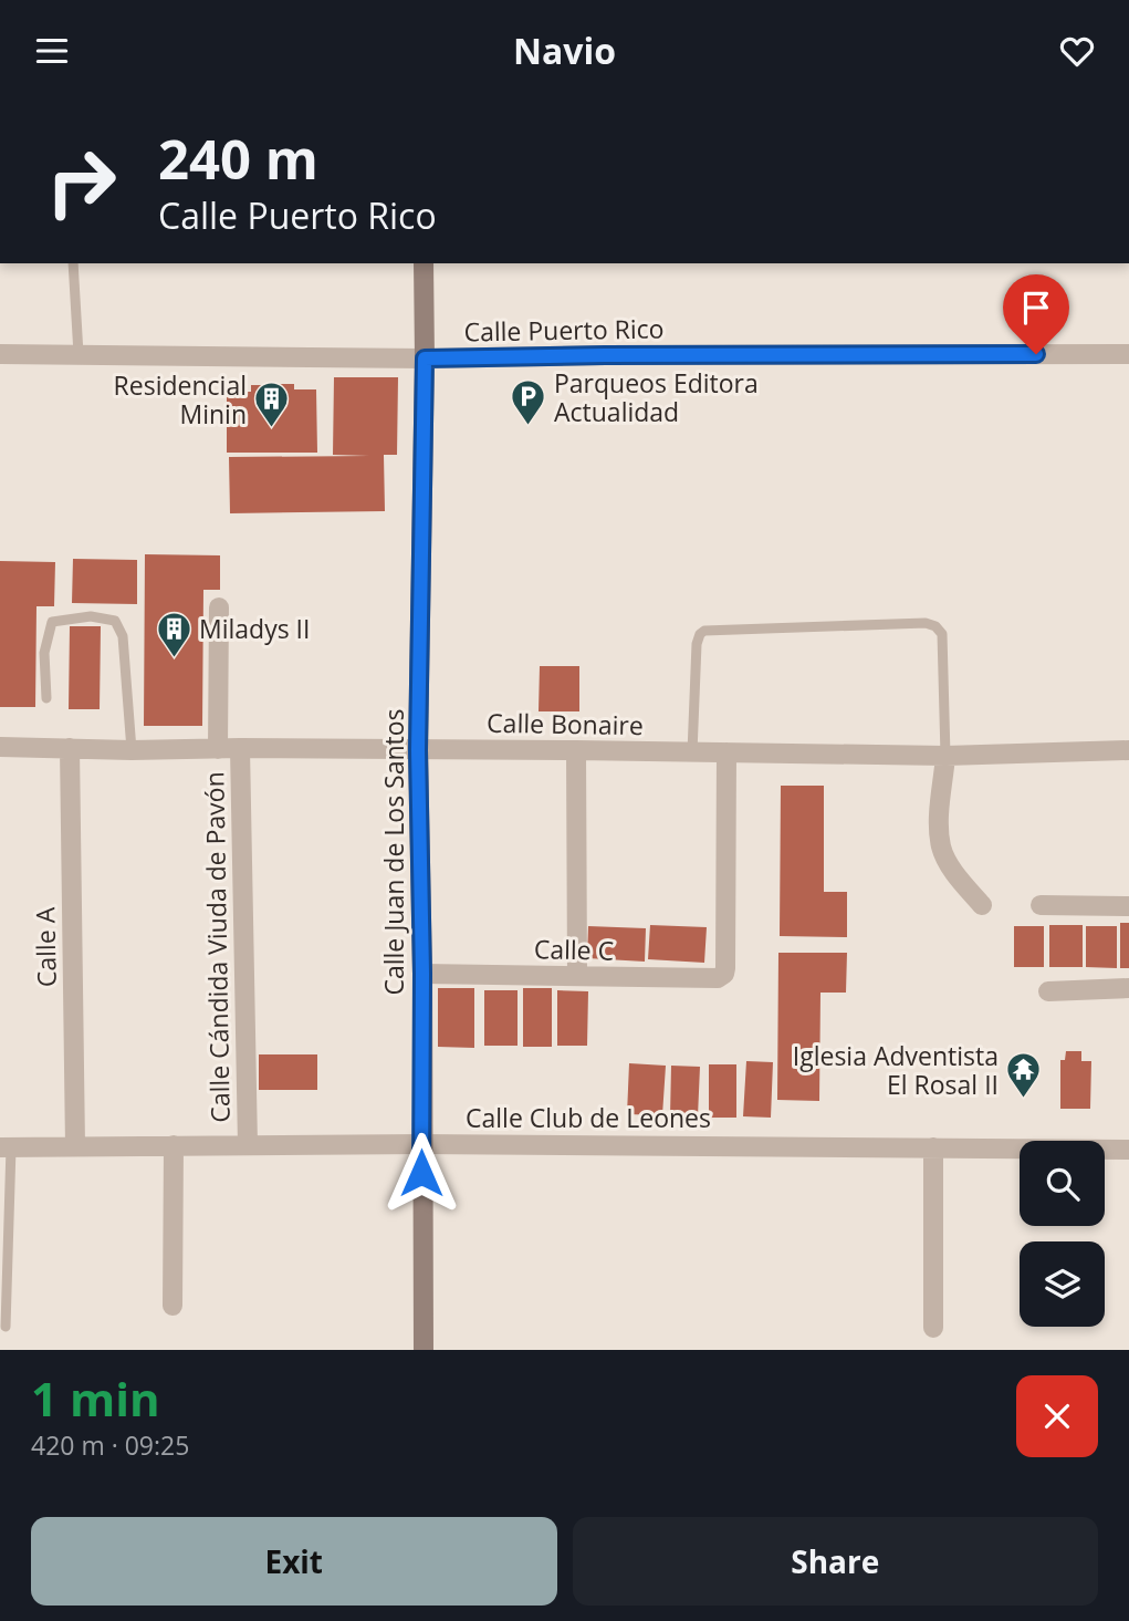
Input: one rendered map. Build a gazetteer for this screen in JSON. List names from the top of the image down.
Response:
{
  "streets": {
    "street": [
      "Calle Puerto Rico",
      "Calle Bonaire",
      "Calle Juan de Los Santos",
      "Calle A",
      "Calle Cándida Viuda de Pavón",
      "Calle C",
      "Calle Club de Leones"
    ]
  },
  "crossings": [
    ["Calle Puerto Rico", "Calle Juan de Los Santos"],
    ["Calle Bonaire", "Calle Juan de Los Santos"],
    ["Calle Bonaire", "Calle A"],
    ["Calle Bonaire", "Calle Cándida Viuda de Pavón"],
    ["Calle Bonaire", "Calle C"],
    ["Calle Juan de Los Santos", "Calle C"],
    ["Calle Juan de Los Santos", "Calle Club de Leones"],
    ["Calle A", "Calle Club de Leones"],
    ["Calle Cándida Viuda de Pavón", "Calle Club de Leones"]
  ],
  "places": {
    "parking": ["Parqueos Editora Actualidad"],
    "building": ["Residencial Minin", "Miladys II"],
    "temple": ["Iglesia Adventista El Rosal II"]
  },
  "page": {
    "header": "Navio",
    "turn": ["240 m", "Calle Puerto Rico"],
    "heading": ["1 min", "420 m · 09:25"],
    "buttons": ["Exit", "Share"]
  }
}
